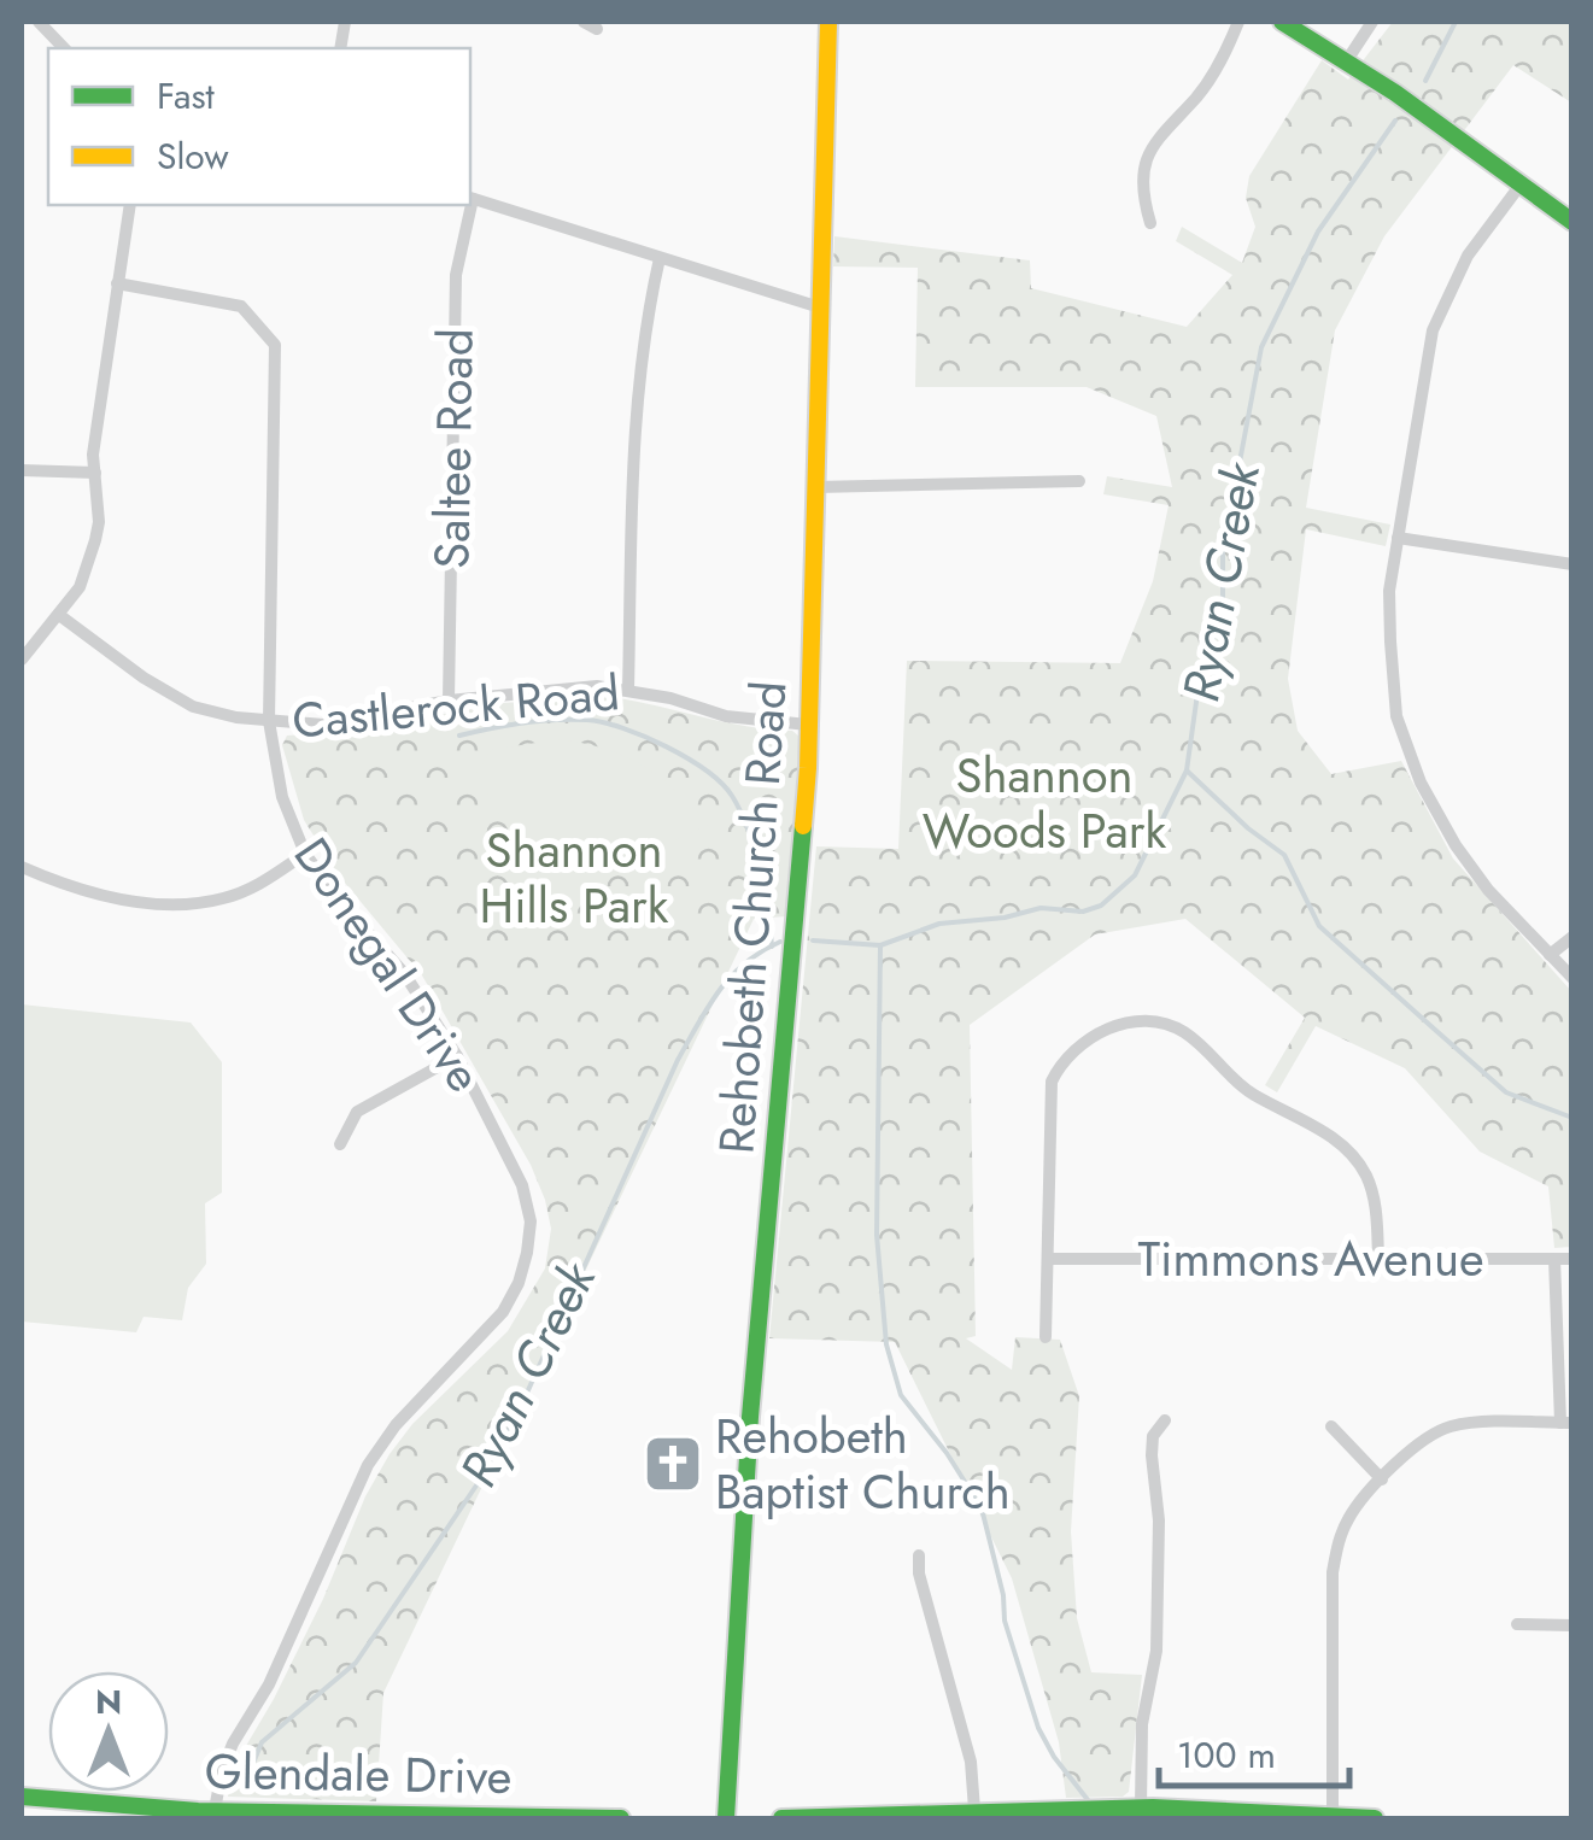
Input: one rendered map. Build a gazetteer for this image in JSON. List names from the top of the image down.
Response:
{
  "streets": {
    "street": [
      "Saltee Road",
      "Castlerock Road",
      "Rehobeth Church Road",
      "Donegal Drive",
      "Timmons Avenue",
      "Glendale Drive"
    ]
  },
  "crossings": [
    ["Saltee Road", "Castlerock Road"],
    ["Castlerock Road", "Rehobeth Church Road"],
    ["Castlerock Road", "Donegal Drive"],
    ["Donegal Drive", "Glendale Drive"]
  ],
  "water": ["Ryan Creek"],
  "parks": ["Shannon Woods Park", "Shannon Hills Park"],
  "places": {
    "church": ["Rehobeth Baptist Church"]
  },
  "legend": ["Fast", "Slow"],
  "scale_bar": "100 m",
  "north": "top"
}
